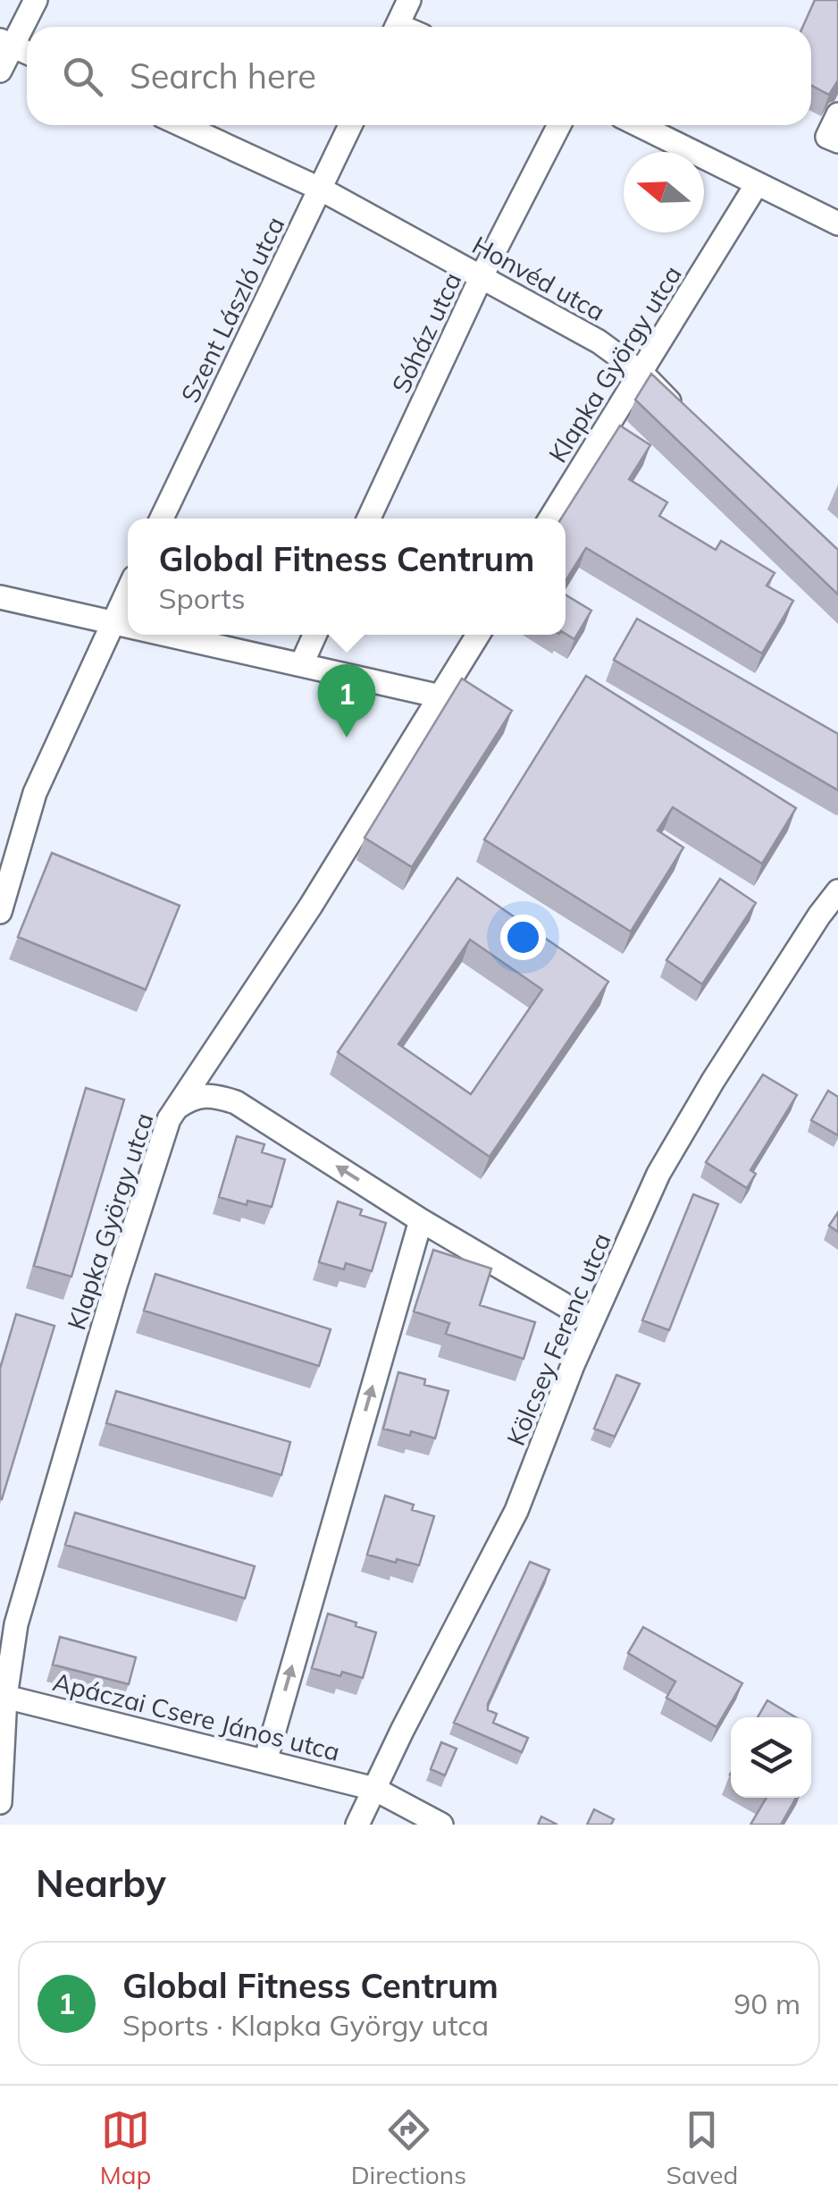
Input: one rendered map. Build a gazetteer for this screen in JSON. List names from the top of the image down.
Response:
{
  "streets": {
    "street": [
      "Honvéd utca",
      "Szent László utca",
      "Sóház utca",
      "Klapka György utca",
      "Kölcsey Ferenc utca",
      "Apáczai Csere János utca"
    ]
  },
  "crossings": [
    ["Honvéd utca", "Szent László utca"],
    ["Honvéd utca", "Sóház utca"],
    ["Honvéd utca", "Klapka György utca"],
    ["Klapka György utca", "Apáczai Csere János utca"],
    ["Kölcsey Ferenc utca", "Apáczai Csere János utca"]
  ],
  "north": "left",
  "page": {
    "search": "Search here",
    "popup": ["Global Fitness Centrum", "Sports"],
    "pins": "1",
    "heading": "Nearby",
    "list": [
      {
        "mark": "1",
        "name": "Global Fitness Centrum",
        "note": "Sports · Klapka György utca",
        "value": "90 m"
      }
    ],
    "nav": ["Map", "Directions", "Saved"]
  }
}
